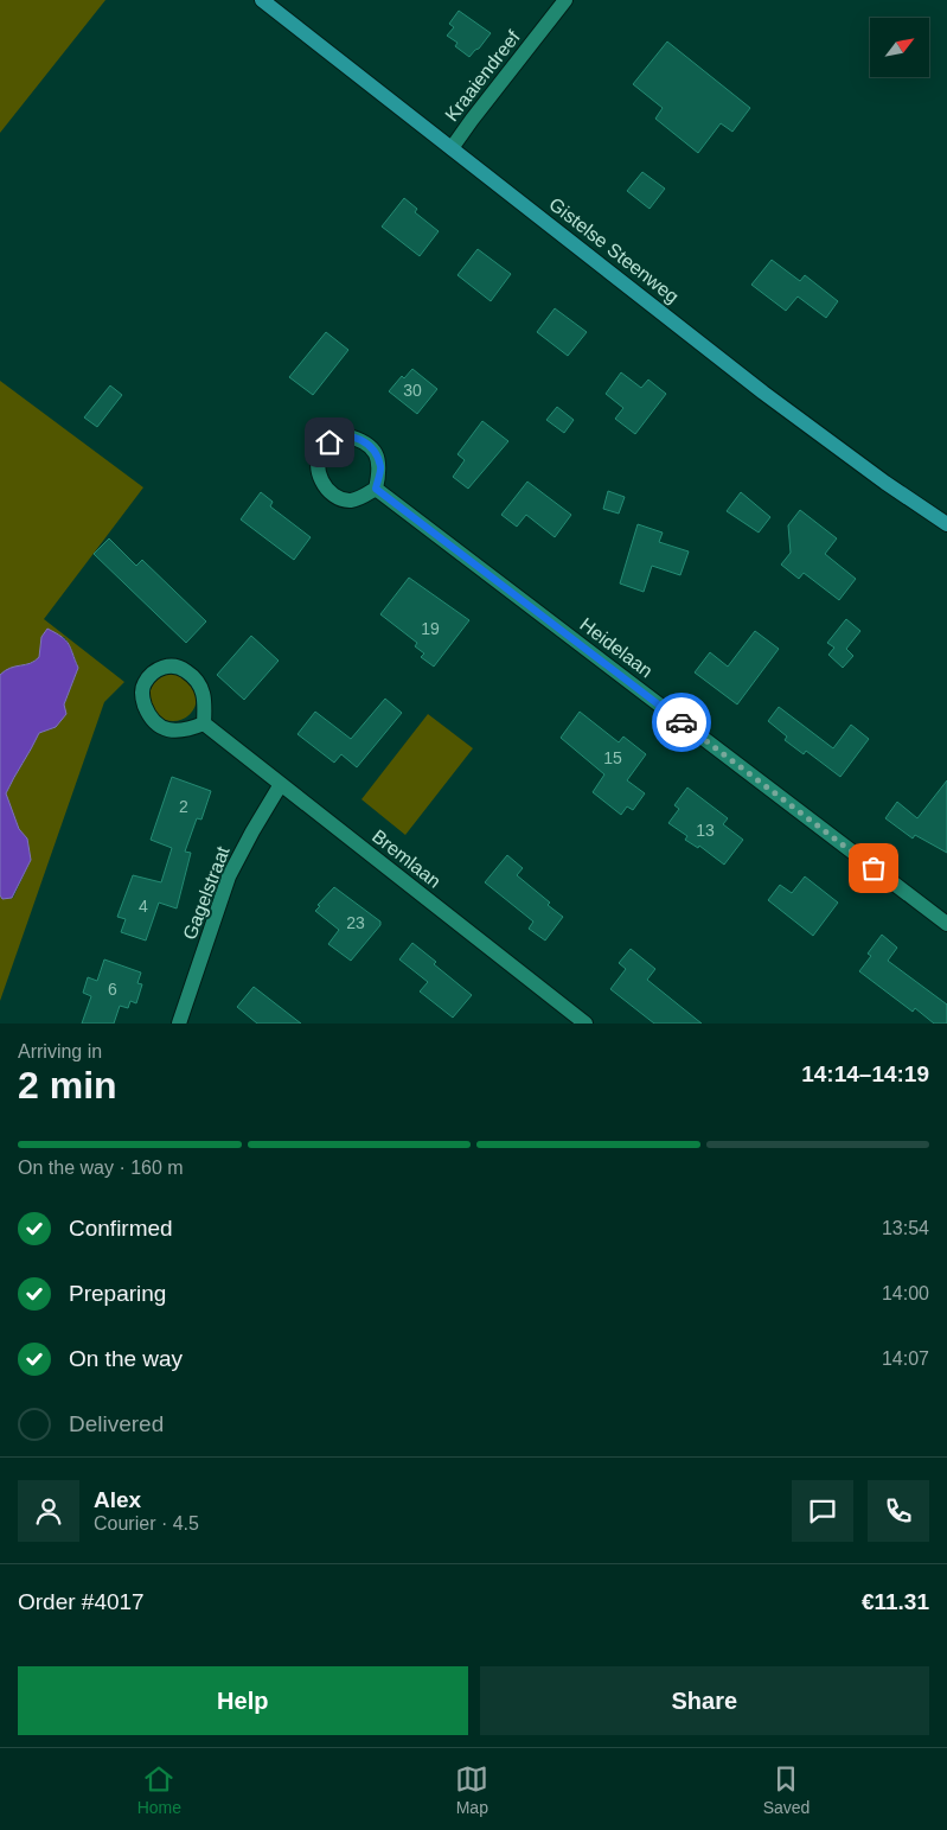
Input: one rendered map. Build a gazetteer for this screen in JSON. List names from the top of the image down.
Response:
{
  "streets": {
    "main road": ["Gistelse Steenweg"],
    "street": [
      "Kraaiendreef",
      "Heidelaan",
      "Bremlaan",
      "Gagelstraat"
    ]
  },
  "crossings": [
    ["Kraaiendreef", "Gistelse Steenweg"],
    ["Bremlaan", "Gagelstraat"]
  ],
  "house_numbers": [
    "30",
    "19",
    "15",
    "2",
    "13",
    "4",
    "23",
    "6"
  ],
  "north": "top right",
  "page": {
    "heading": ["2 min", "Arriving in", "14:14–14:19"],
    "panel": [
      "Alex",
      "Courier · 4.5",
      "Order #4017",
      "€11.31"
    ],
    "bar": "On the way · 160 m",
    "list": [
      ["Confirmed", "13:54"],
      ["Preparing", "14:00"],
      ["On the way", "14:07"],
      "Delivered"
    ],
    "buttons": ["Help", "Share"],
    "tabs": ["Home", "Map", "Saved"]
  }
}
